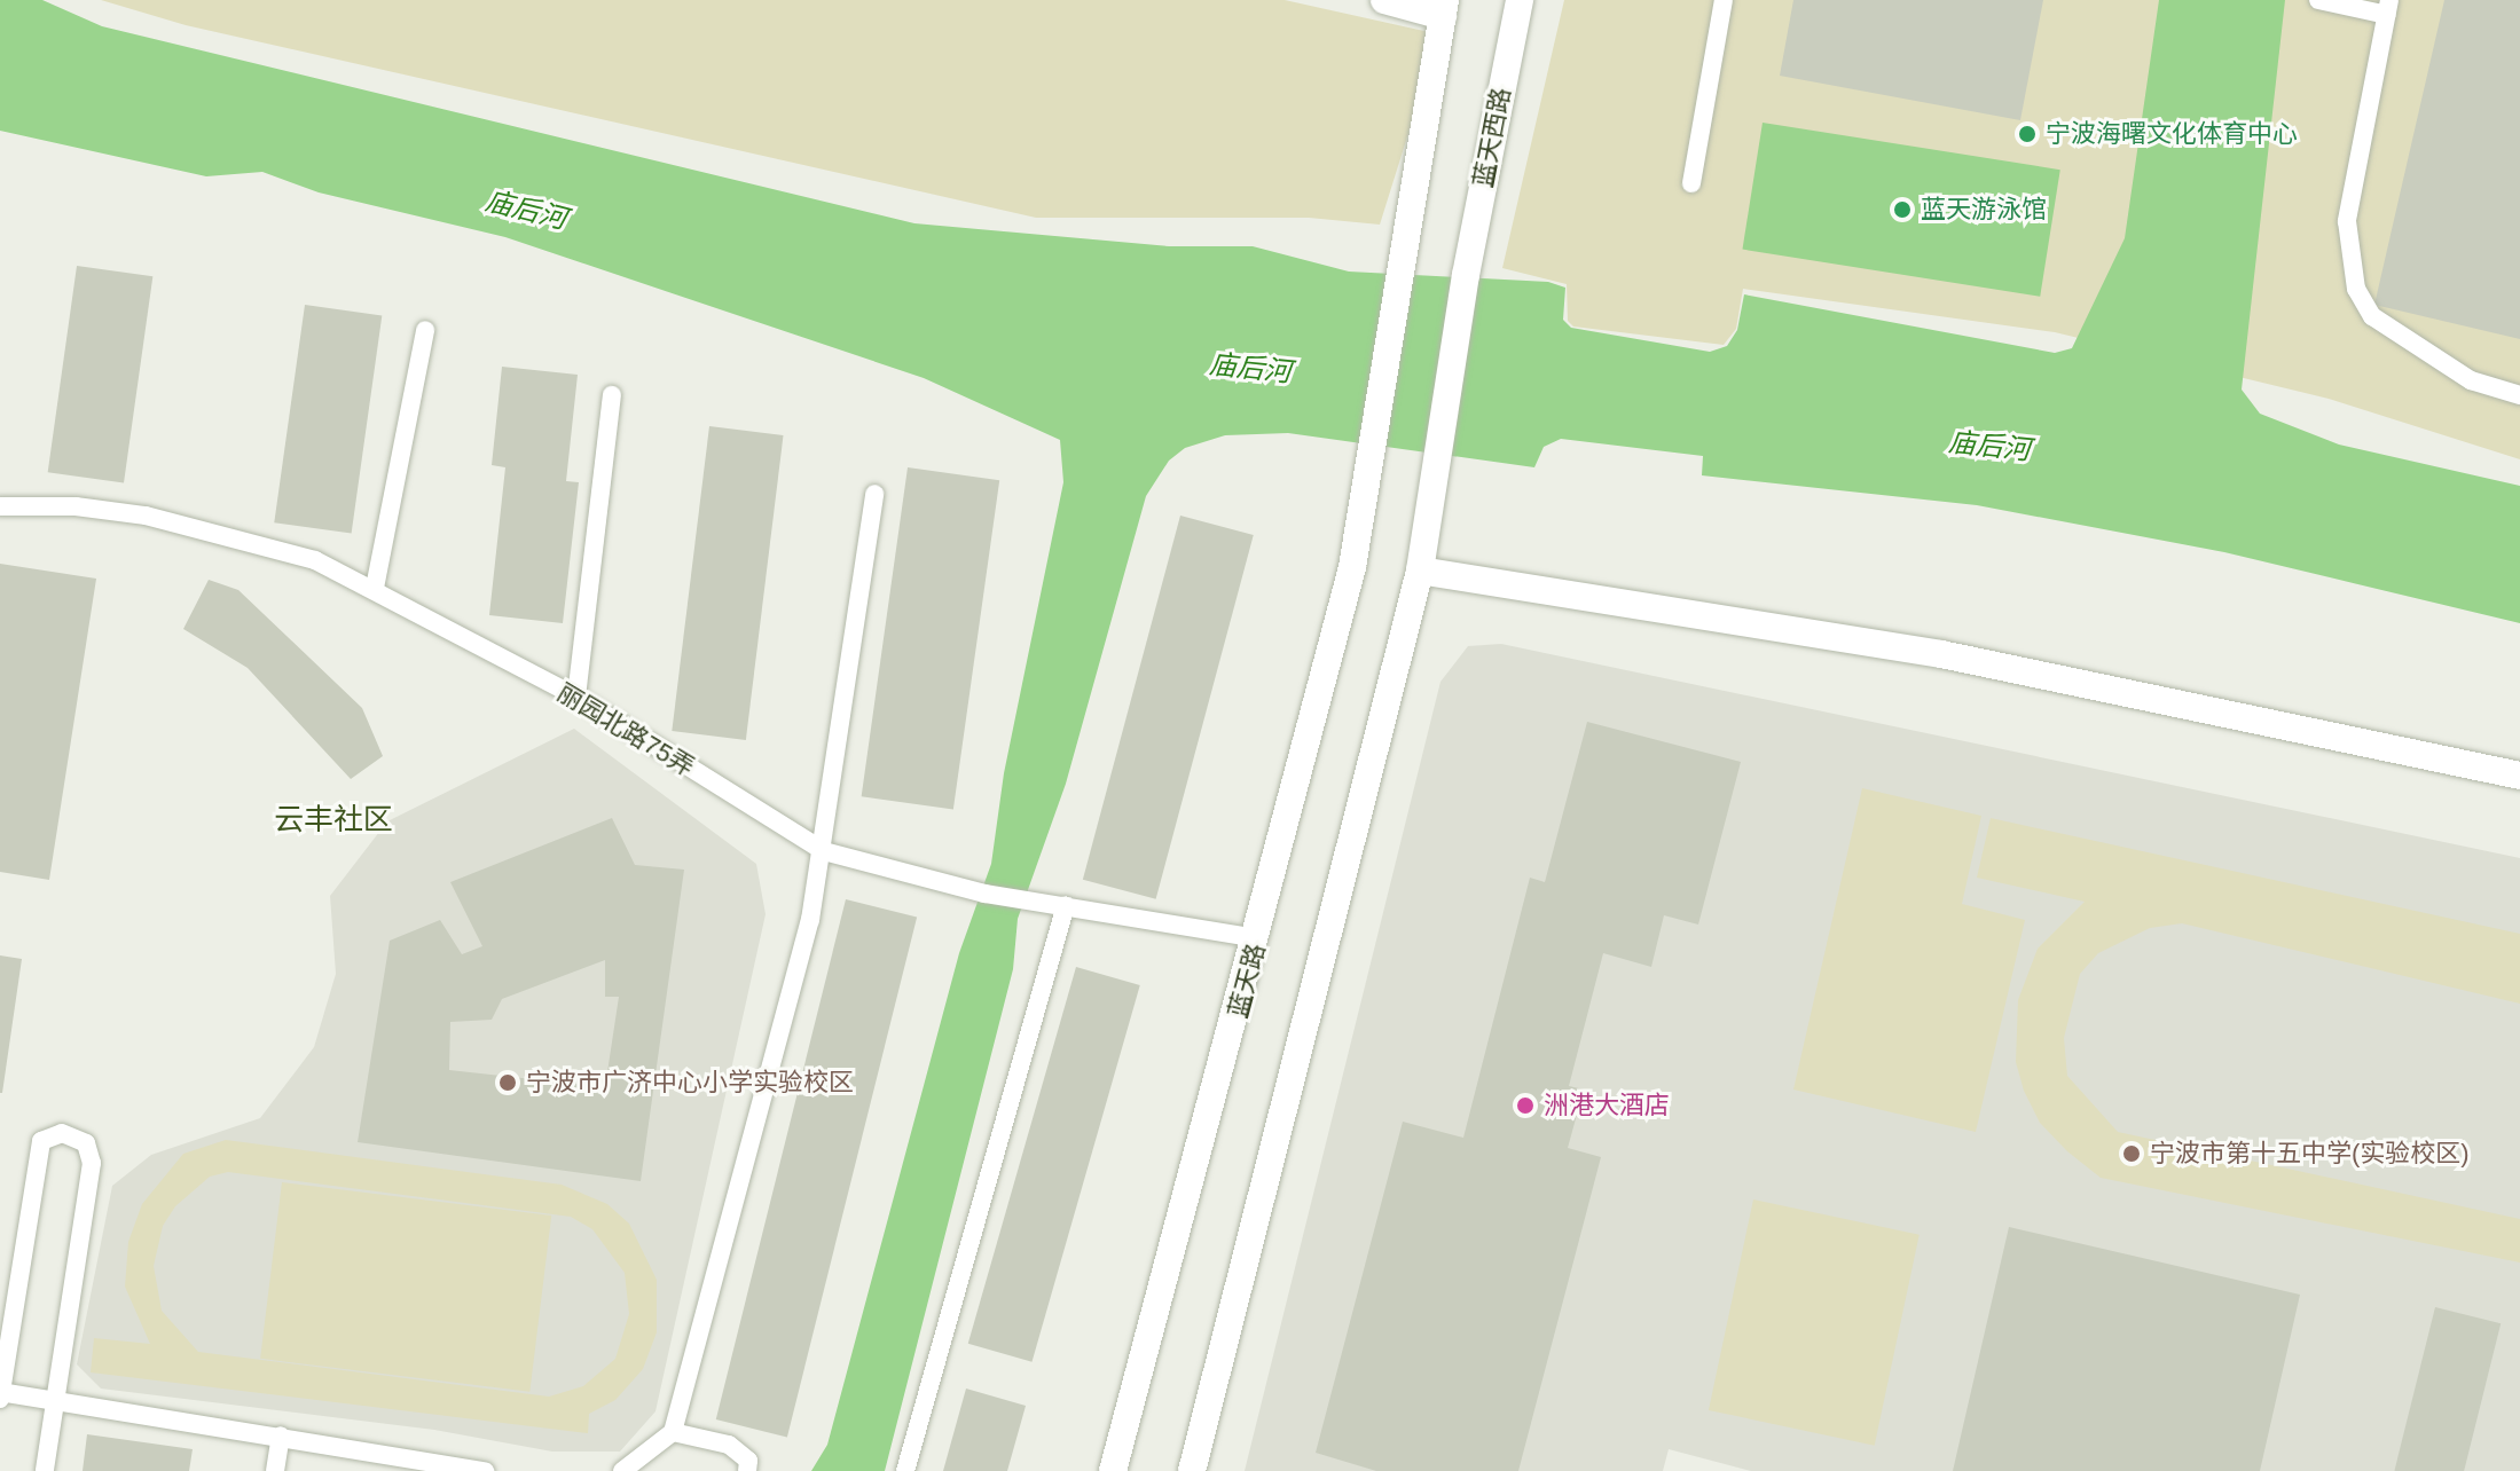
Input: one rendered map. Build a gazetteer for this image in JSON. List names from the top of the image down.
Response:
{
  "streets": {
    "street": ["蓝天西路", "蓝天路"],
    "lane": ["丽园北路75弄"]
  },
  "crossings": [
    ["丽园北路75弄", "蓝天路"]
  ],
  "districts": ["云丰社区"],
  "water": ["庙后河"],
  "places": [
    "宁波海曙文化体育中心",
    "蓝天游泳馆",
    "宁波市广济中心小学实验校区",
    "洲港大酒店",
    "宁波市第十五中学(实验校区)"
  ]
}
